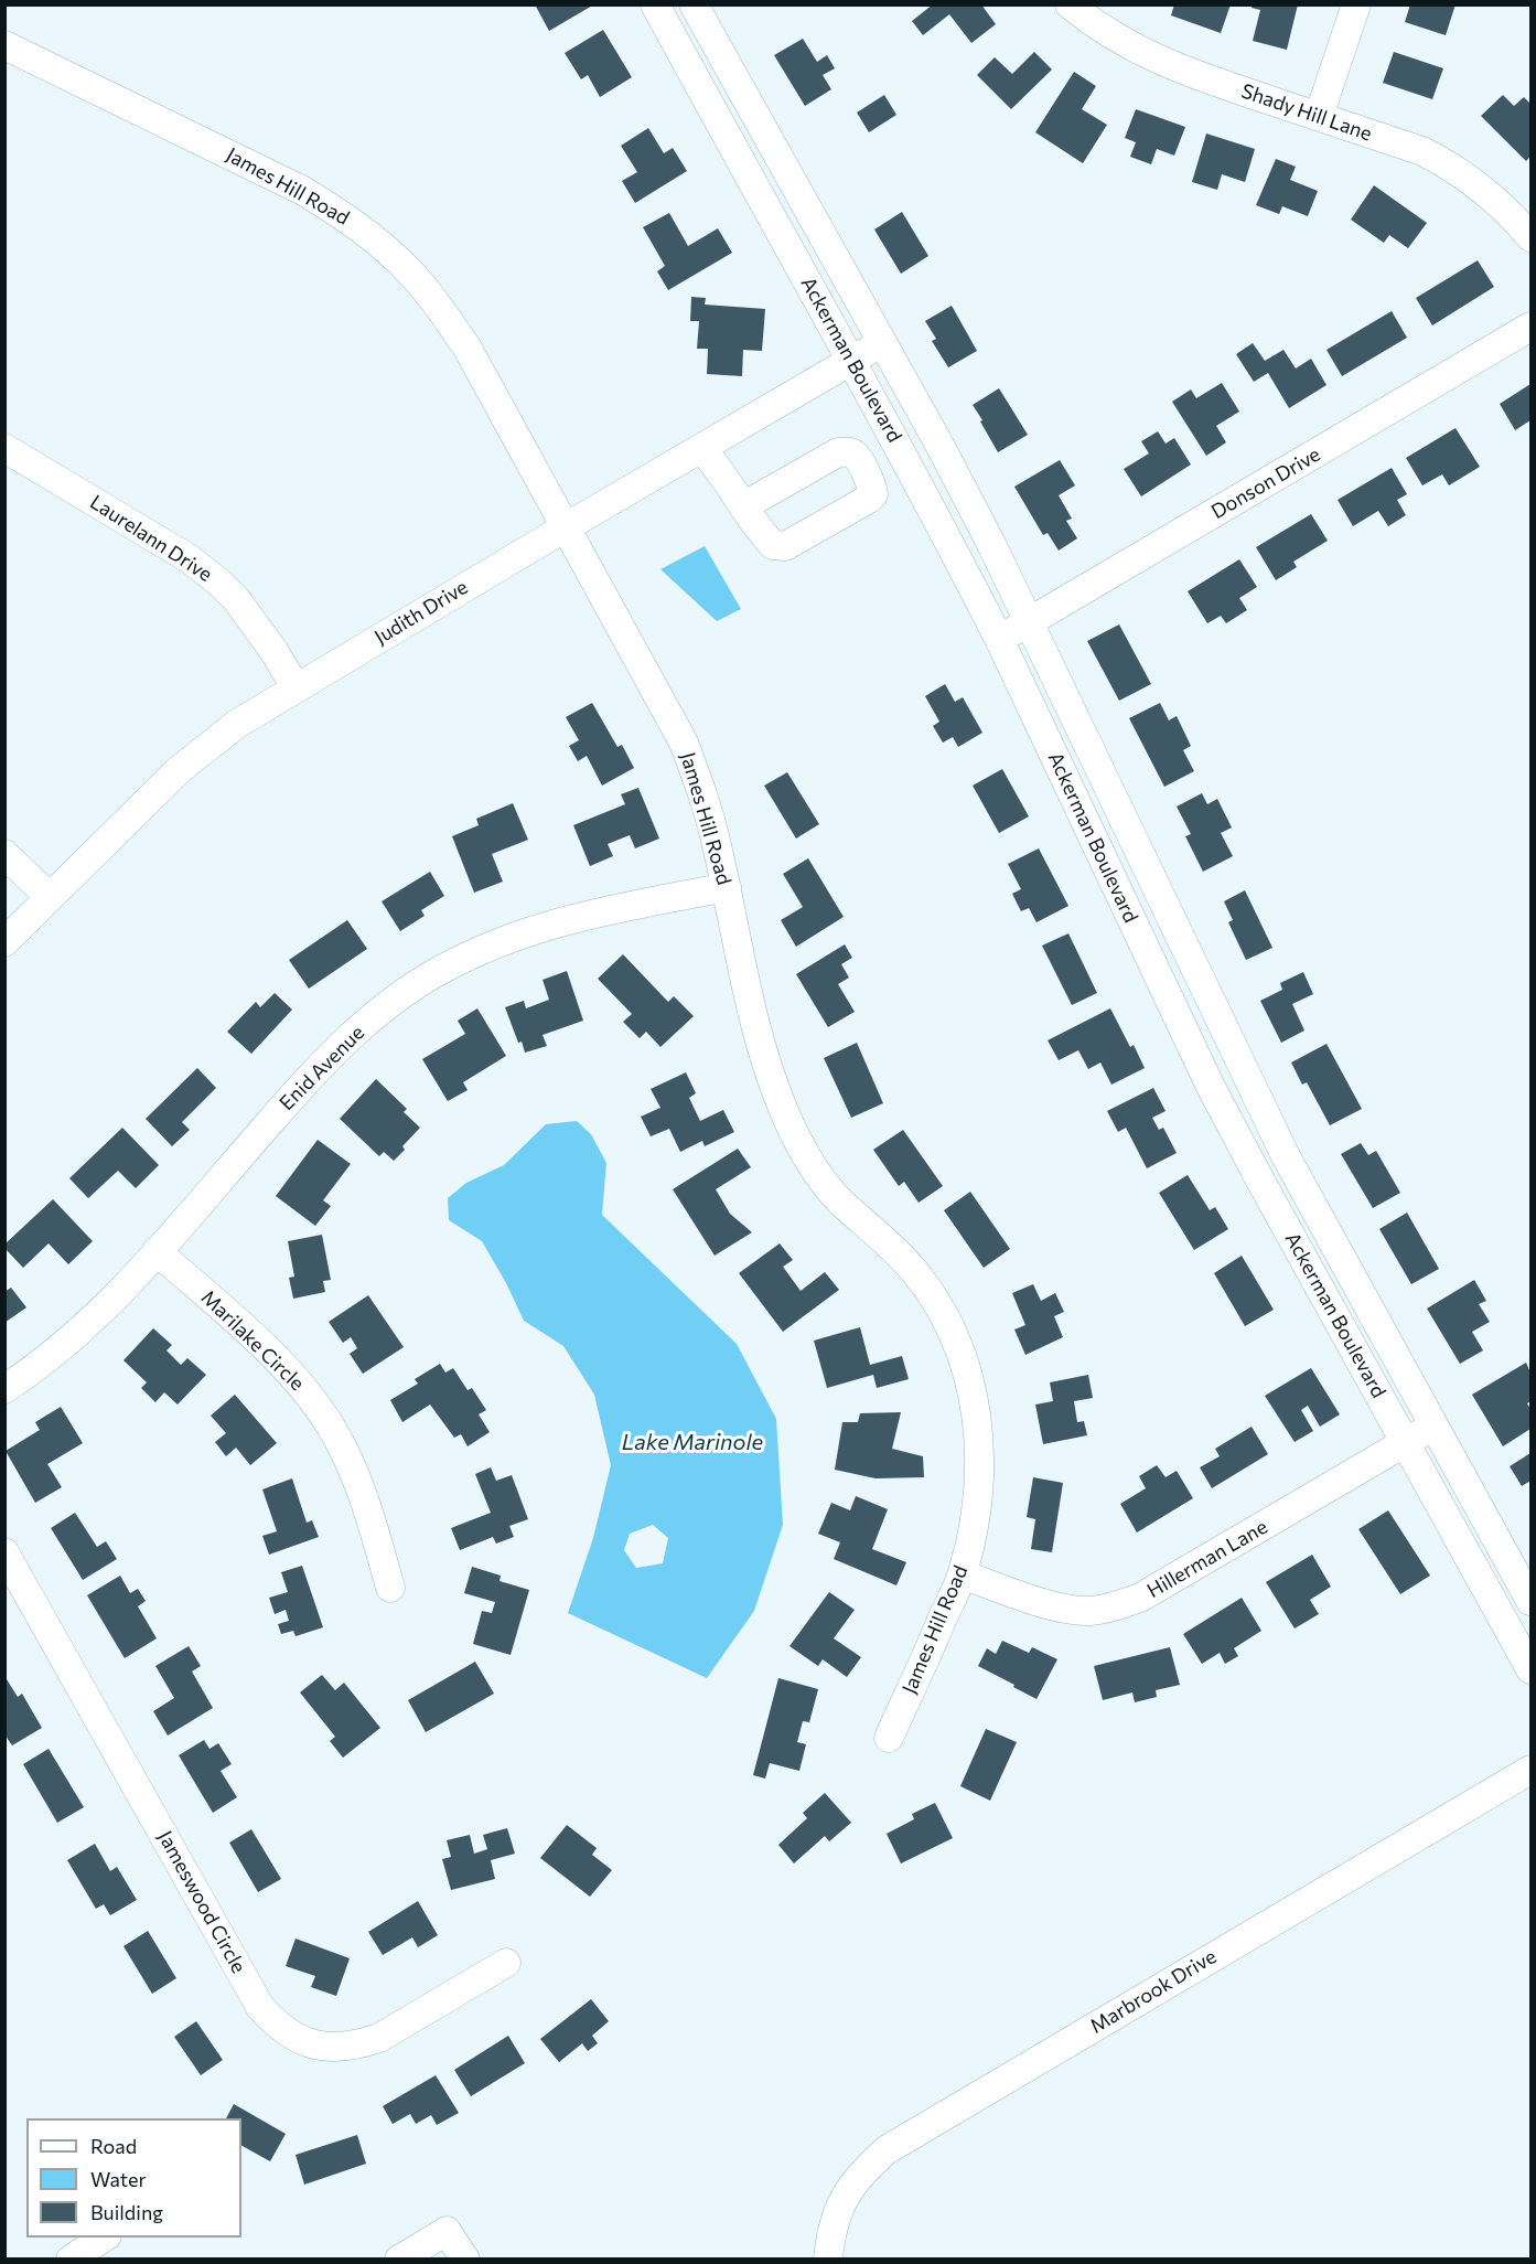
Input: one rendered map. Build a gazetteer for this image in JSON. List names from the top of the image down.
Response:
{
  "streets": {
    "street": [
      "Shady Hill Lane",
      "James Hill Road",
      "Ackerman Boulevard",
      "Donson Drive",
      "Laurelann Drive",
      "Judith Drive",
      "Enid Avenue",
      "Marilake Circle",
      "Hillerman Lane",
      "Jameswood Circle",
      "Marbrook Drive"
    ]
  },
  "crossings": [
    ["James Hill Road", "Judith Drive"],
    ["James Hill Road", "Enid Avenue"],
    ["James Hill Road", "Hillerman Lane"],
    ["Ackerman Boulevard", "Donson Drive"],
    ["Ackerman Boulevard", "Judith Drive"],
    ["Ackerman Boulevard", "Hillerman Lane"],
    ["Laurelann Drive", "Judith Drive"],
    ["Enid Avenue", "Marilake Circle"]
  ],
  "water": ["Lake Marinole"],
  "legend": ["Road", "Water", "Building"]
}
